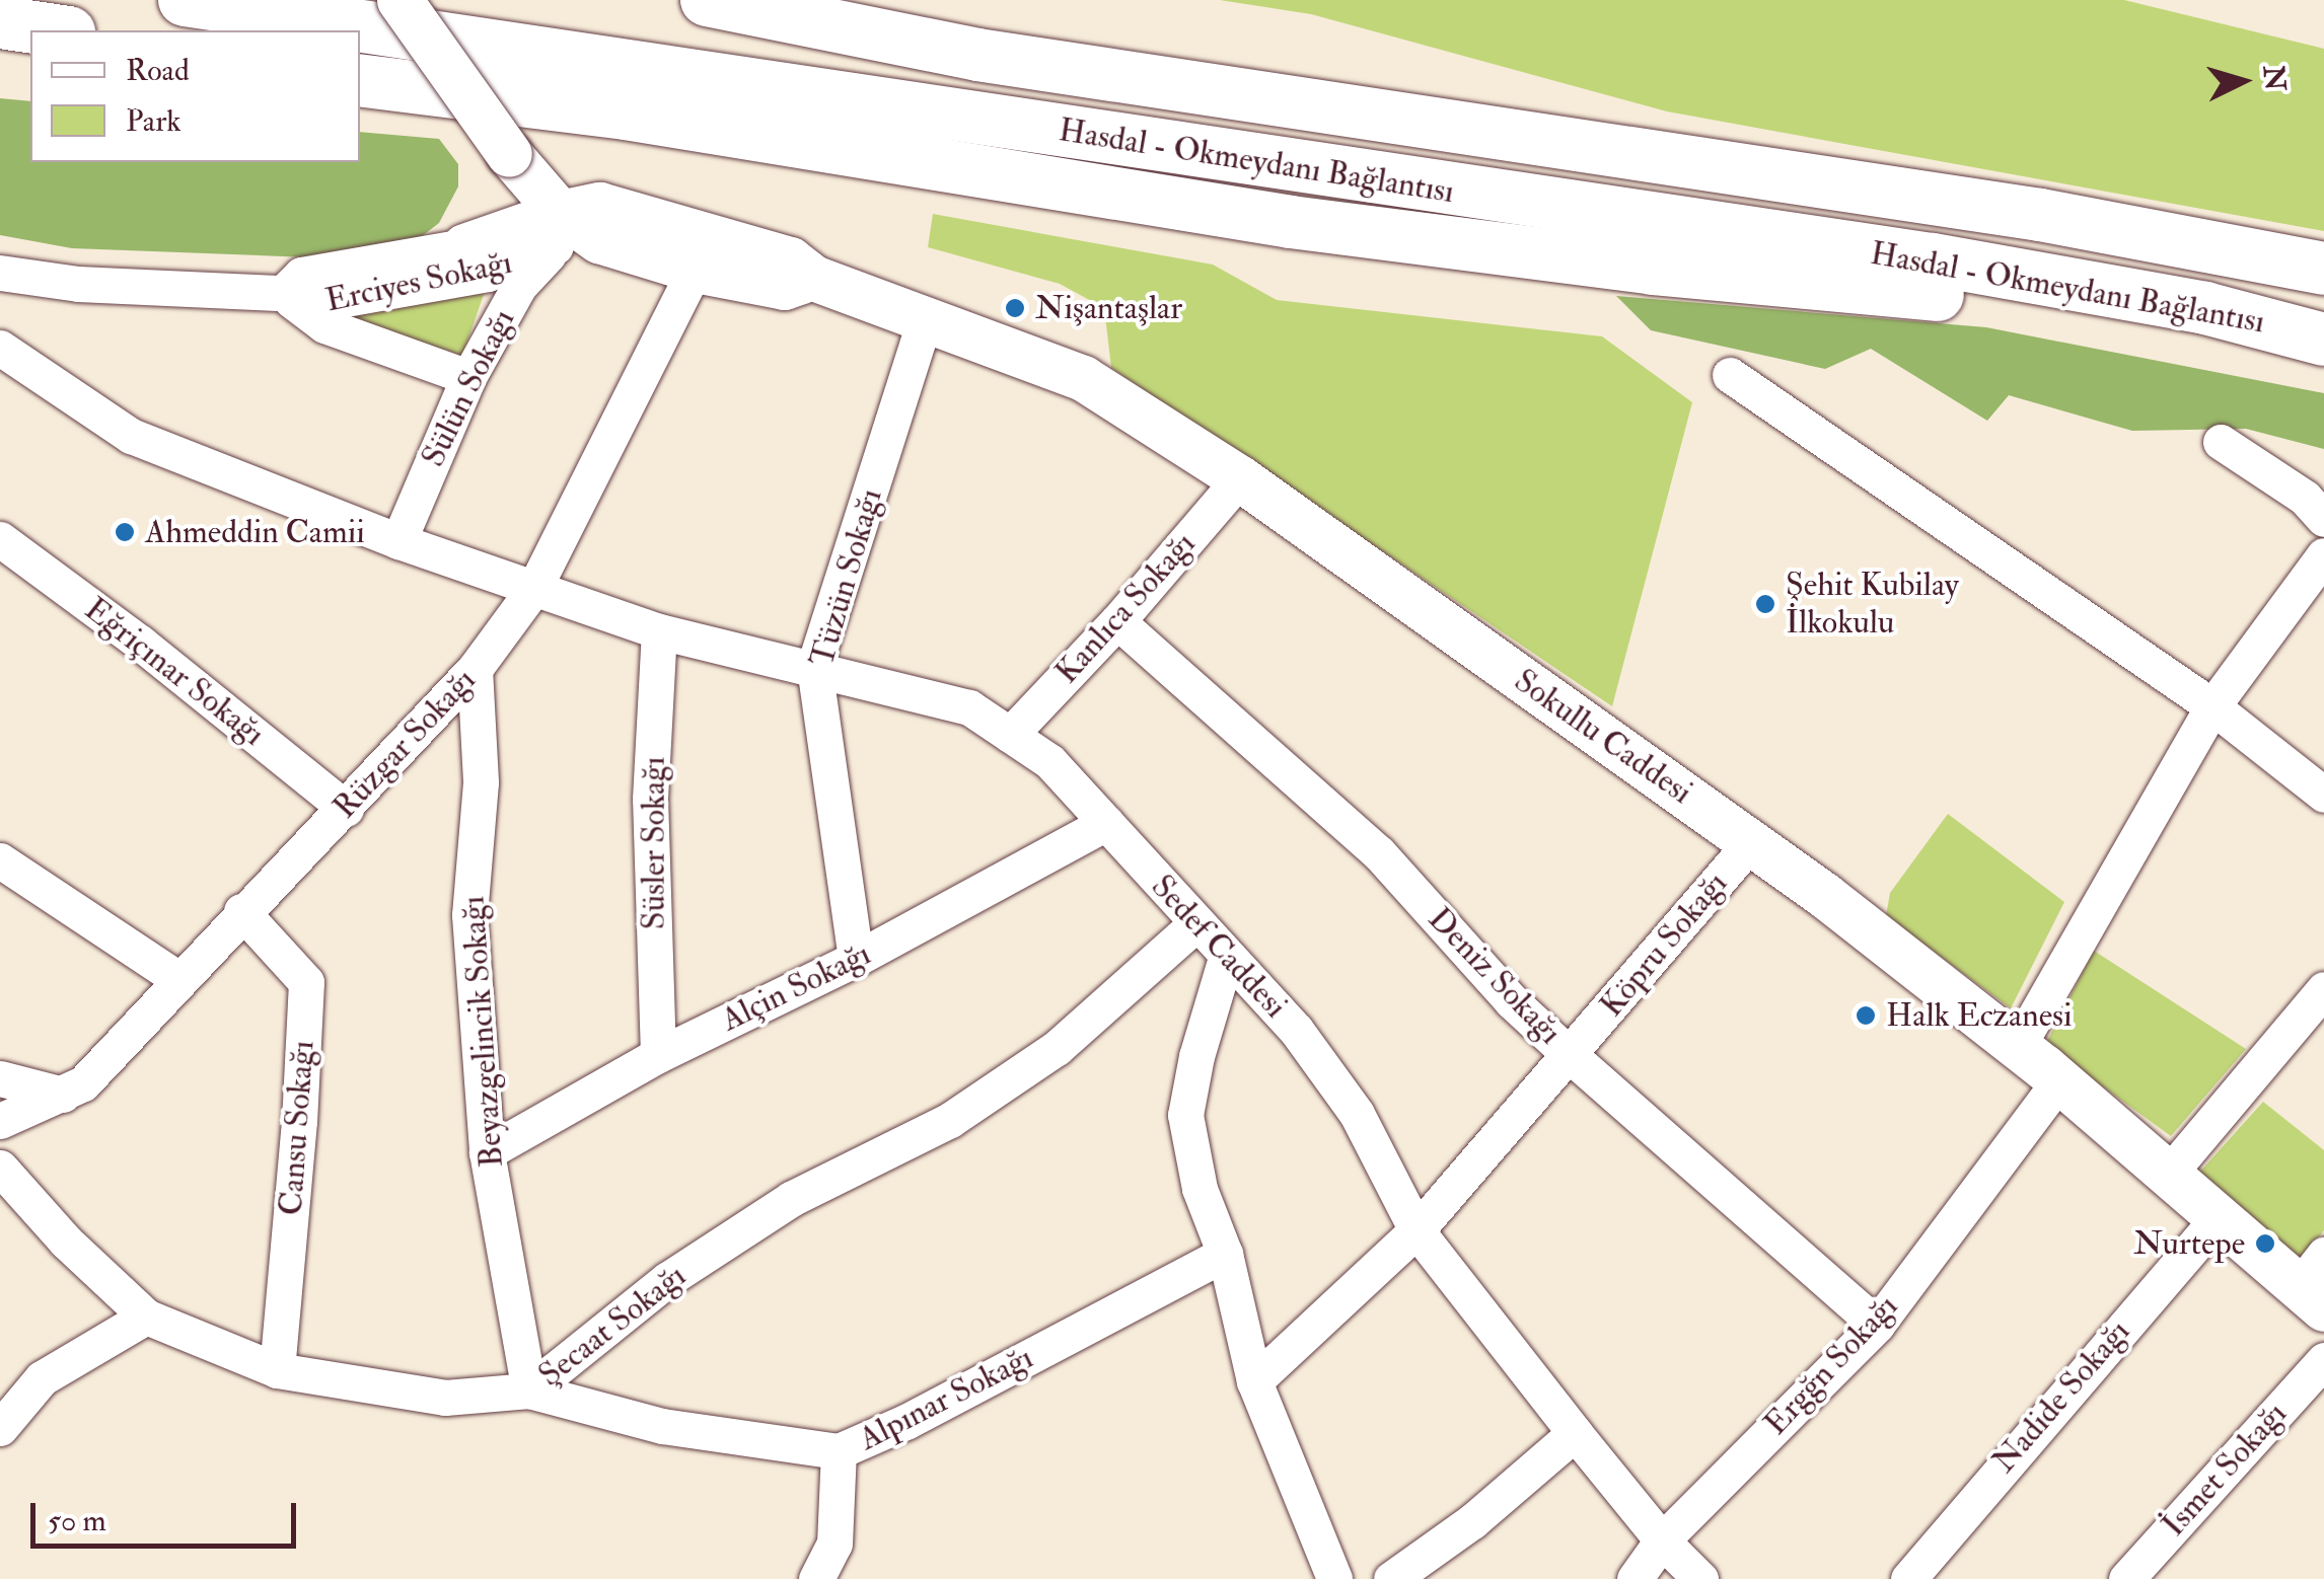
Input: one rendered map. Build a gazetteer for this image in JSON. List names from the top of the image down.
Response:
{
  "streets": {
    "highway": ["Hasdal - Okmeydanı Bağlantısı"],
    "main road": ["Sokullu Caddesi"],
    "street": [
      "Erciyes Sokağı",
      "Sülün Sokağı",
      "Tüzün Sokağı",
      "Kanlıca Sokağı",
      "Eğriçınar Sokağı",
      "Rüzgar Sokağı",
      "Süsler Sokağı",
      "Köpru Sokağı",
      "Sedef Caddesi",
      "Deniz Sokağı",
      "Alçin Sokağı",
      "Beyazgelincik Sokağı",
      "Cansu Sokağı",
      "Şecaat Sokağı",
      "Ergğn Sokağı",
      "Nadide Sokağı",
      "Alpınar Sokağı",
      "İsmet Sokağı"
    ]
  },
  "crossings": [
    ["Erciyes Sokağı", "Sülün Sokağı"],
    ["Erciyes Sokağı", "Sokullu Caddesi"],
    ["Sülün Sokağı", "Sokullu Caddesi"],
    ["Sülün Sokağı", "Sedef Caddesi"],
    ["Tüzün Sokağı", "Sokullu Caddesi"],
    ["Tüzün Sokağı", "Sedef Caddesi"],
    ["Tüzün Sokağı", "Alçin Sokağı"],
    ["Kanlıca Sokağı", "Sokullu Caddesi"],
    ["Kanlıca Sokağı", "Sedef Caddesi"],
    ["Kanlıca Sokağı", "Deniz Sokağı"],
    ["Eğriçınar Sokağı", "Rüzgar Sokağı"],
    ["Sokullu Caddesi", "Rüzgar Sokağı"],
    ["Sokullu Caddesi", "Köpru Sokağı"],
    ["Sokullu Caddesi", "Ergğn Sokağı"],
    ["Sokullu Caddesi", "Nadide Sokağı"],
    ["Rüzgar Sokağı", "Sedef Caddesi"],
    ["Rüzgar Sokağı", "Beyazgelincik Sokağı"],
    ["Rüzgar Sokağı", "Cansu Sokağı"],
    ["Süsler Sokağı", "Sedef Caddesi"],
    ["Süsler Sokağı", "Alçin Sokağı"],
    ["Köpru Sokağı", "Sedef Caddesi"],
    ["Köpru Sokağı", "Deniz Sokağı"],
    ["Sedef Caddesi", "Alçin Sokağı"],
    ["Sedef Caddesi", "Şecaat Sokağı"],
    ["Sedef Caddesi", "Ergğn Sokağı"],
    ["Deniz Sokağı", "Ergğn Sokağı"],
    ["Alçin Sokağı", "Beyazgelincik Sokağı"],
    ["Beyazgelincik Sokağı", "Şecaat Sokağı"],
    ["Beyazgelincik Sokağı", "Alpınar Sokağı"],
    ["Cansu Sokağı", "Şecaat Sokağı"],
    ["Şecaat Sokağı", "Alpınar Sokağı"]
  ],
  "places": [
    "Nişantaşlar",
    "Ahmeddin Camii",
    "Şehit Kubilay İlkokulu",
    "Halk Eczanesi",
    "Nurtepe"
  ],
  "legend": ["Road", "Park"],
  "scale_bar": "50 m",
  "north": "right"
}
